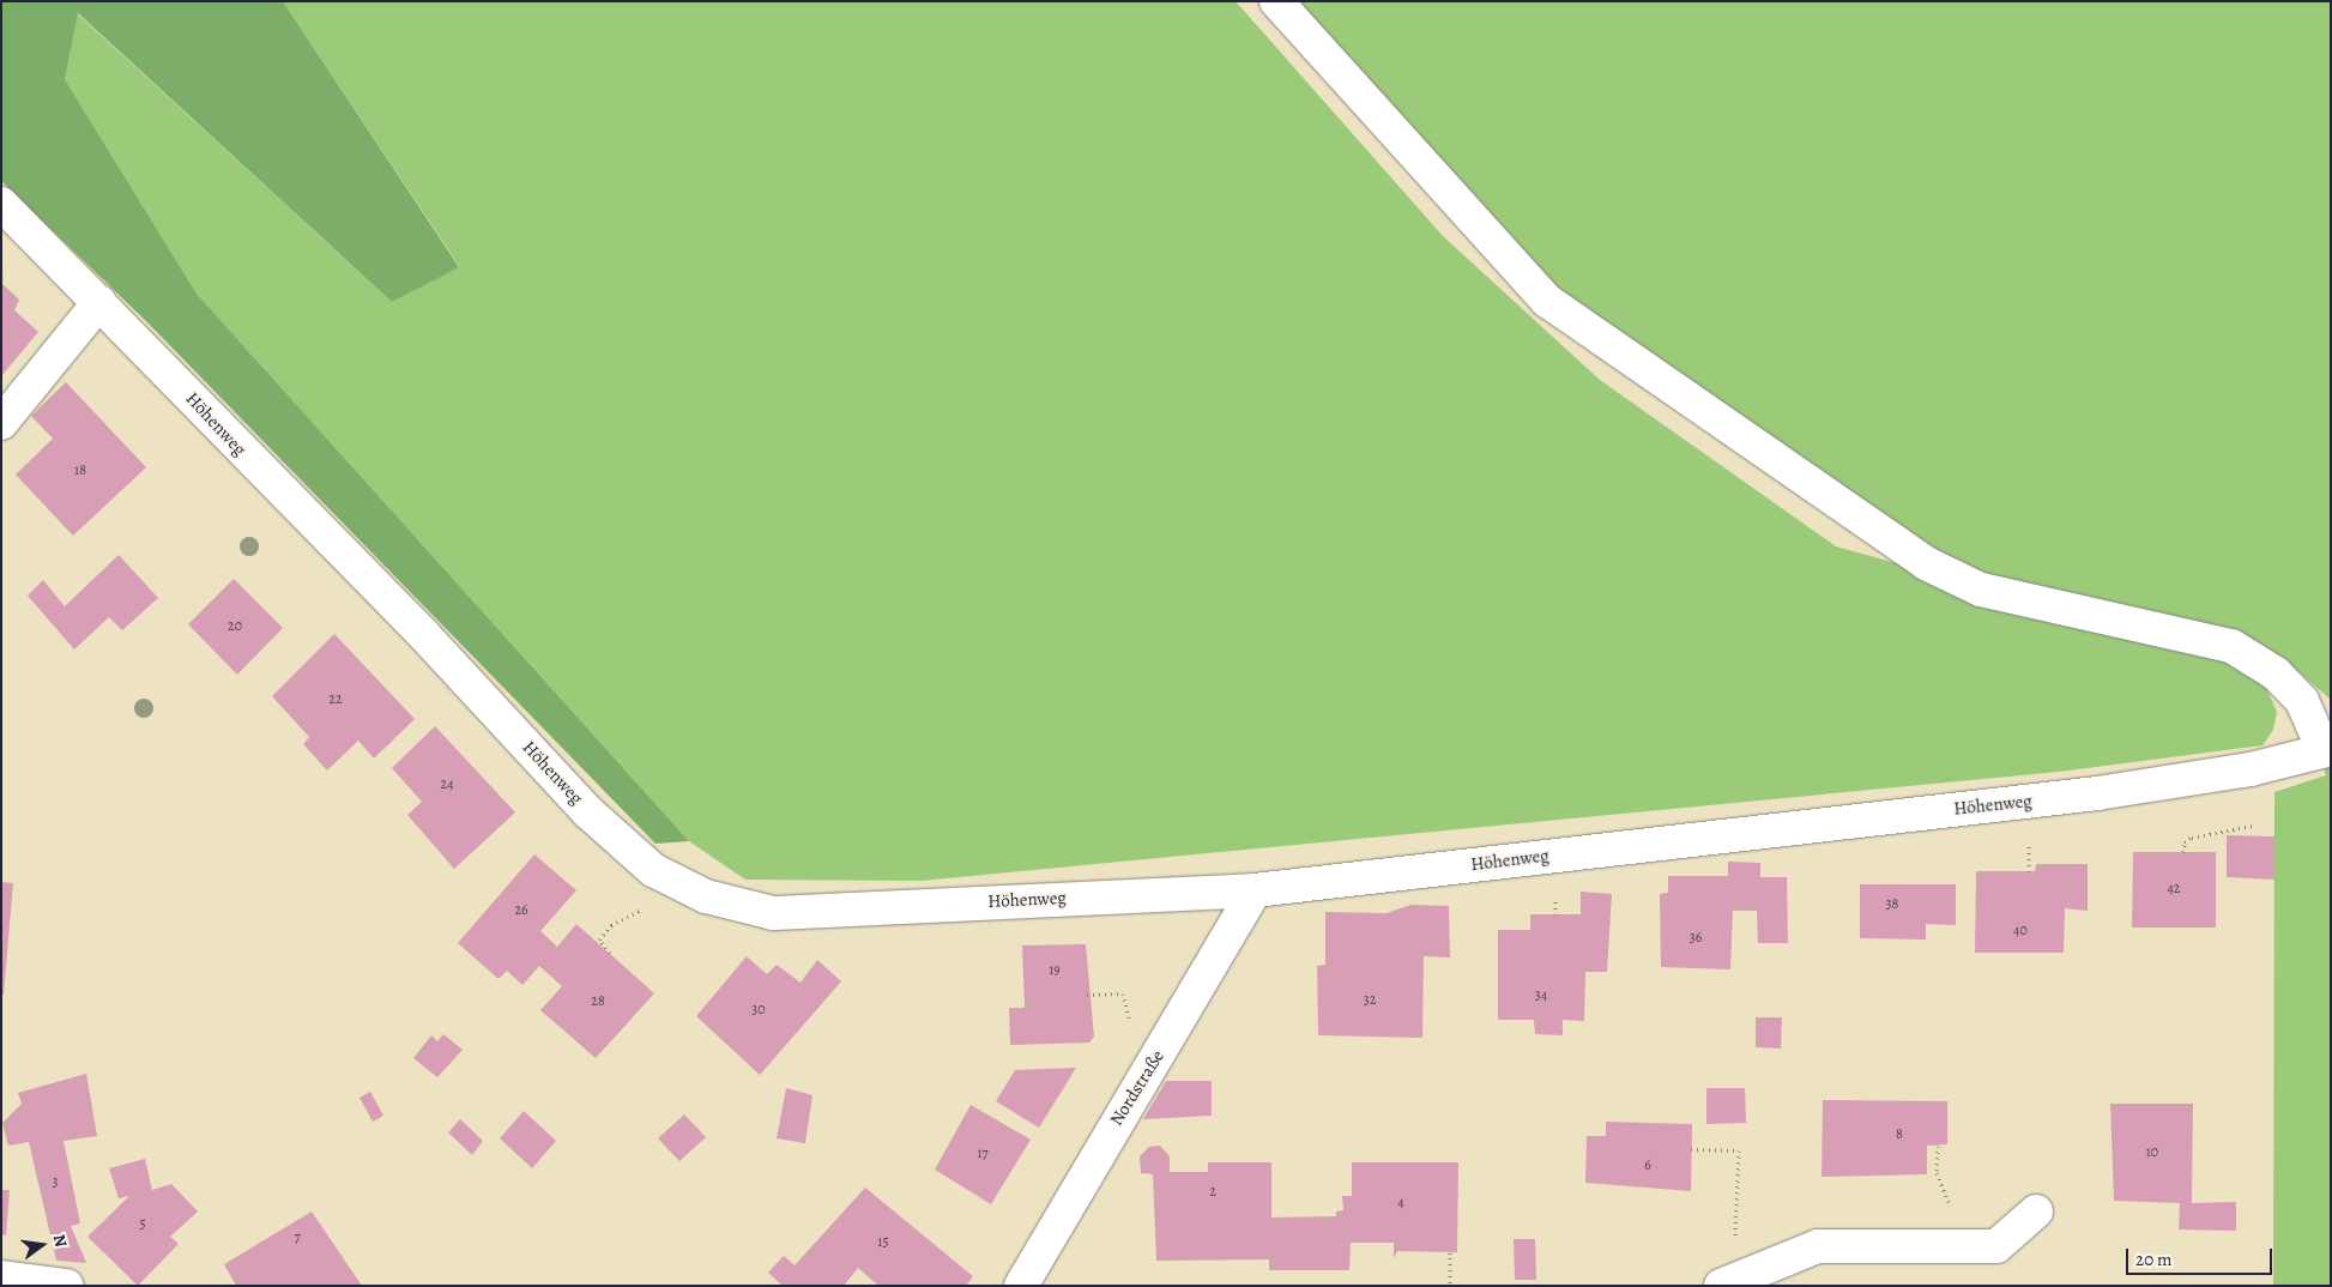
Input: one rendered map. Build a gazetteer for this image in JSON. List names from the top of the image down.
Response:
{
  "streets": {
    "street": ["Höhenweg", "Nordstraße"]
  },
  "crossings": [
    ["Höhenweg", "Nordstraße"]
  ],
  "house_numbers": [
    "18",
    "20",
    "22",
    "24",
    "42",
    "38",
    "26",
    "40",
    "36",
    "19",
    "34",
    "32",
    "28",
    "30",
    "8",
    "10",
    "17",
    "6",
    "3",
    "2",
    "4",
    "5",
    "7",
    "15"
  ],
  "scale_bar": "20 m",
  "north": "right"
}
